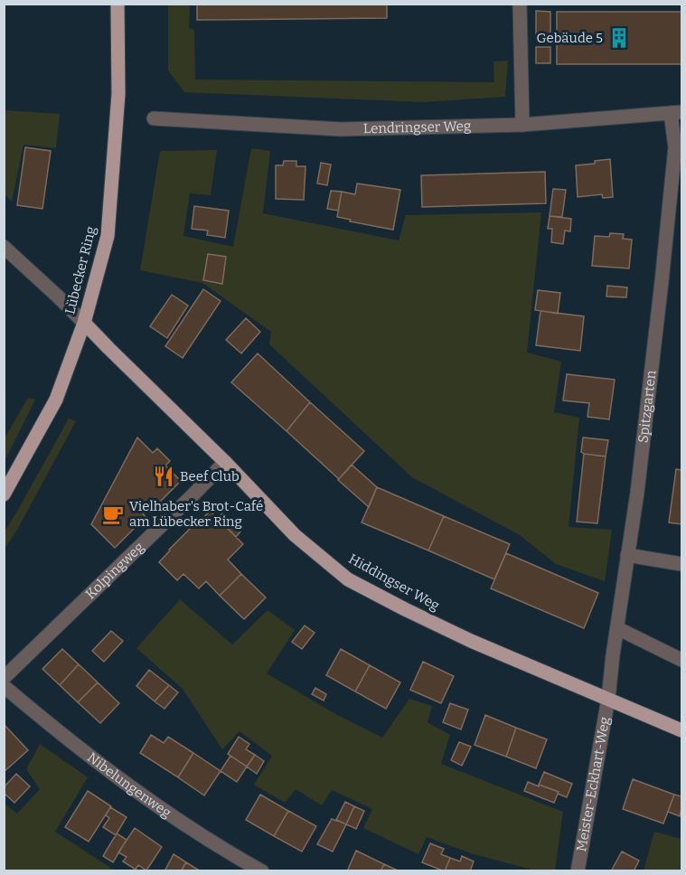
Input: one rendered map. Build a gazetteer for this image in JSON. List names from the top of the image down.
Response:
{
  "streets": {
    "main road": ["Lübecker Ring", "Hiddingser Weg"],
    "street": [
      "Lendringser Weg",
      "Spitzgarten",
      "Kolpingweg",
      "Nibelungenweg",
      "Meister-Eckhart-Weg"
    ]
  },
  "crossings": [
    ["Lendringser Weg", "Spitzgarten"],
    ["Lübecker Ring", "Hiddingser Weg"],
    ["Spitzgarten", "Hiddingser Weg"],
    ["Spitzgarten", "Meister-Eckhart-Weg"],
    ["Kolpingweg", "Hiddingser Weg"],
    ["Hiddingser Weg", "Meister-Eckhart-Weg"]
  ],
  "places": {
    "building": ["Gebäude 5"],
    "restaurant": ["Beef Club"],
    "cafe": ["Vielhaber's Brot-Café am Lübecker Ring"]
  }
}
